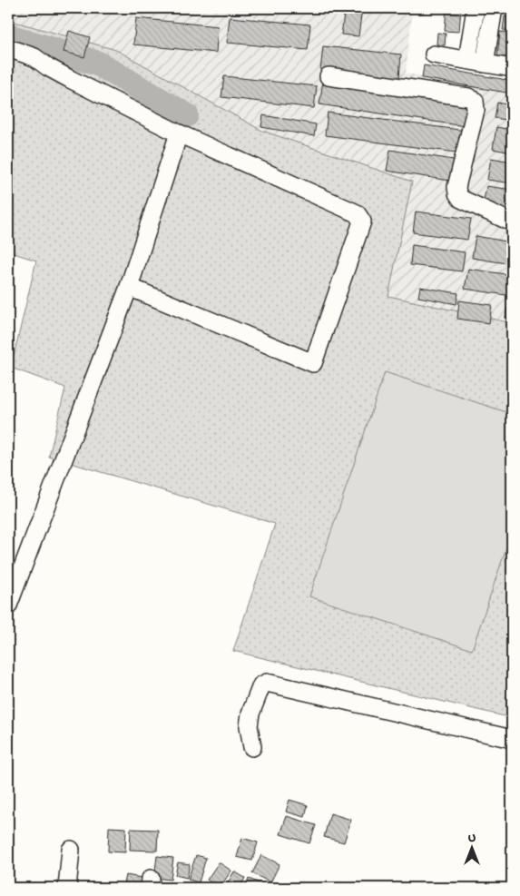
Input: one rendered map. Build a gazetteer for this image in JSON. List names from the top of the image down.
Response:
{
  "north": "top"
}
